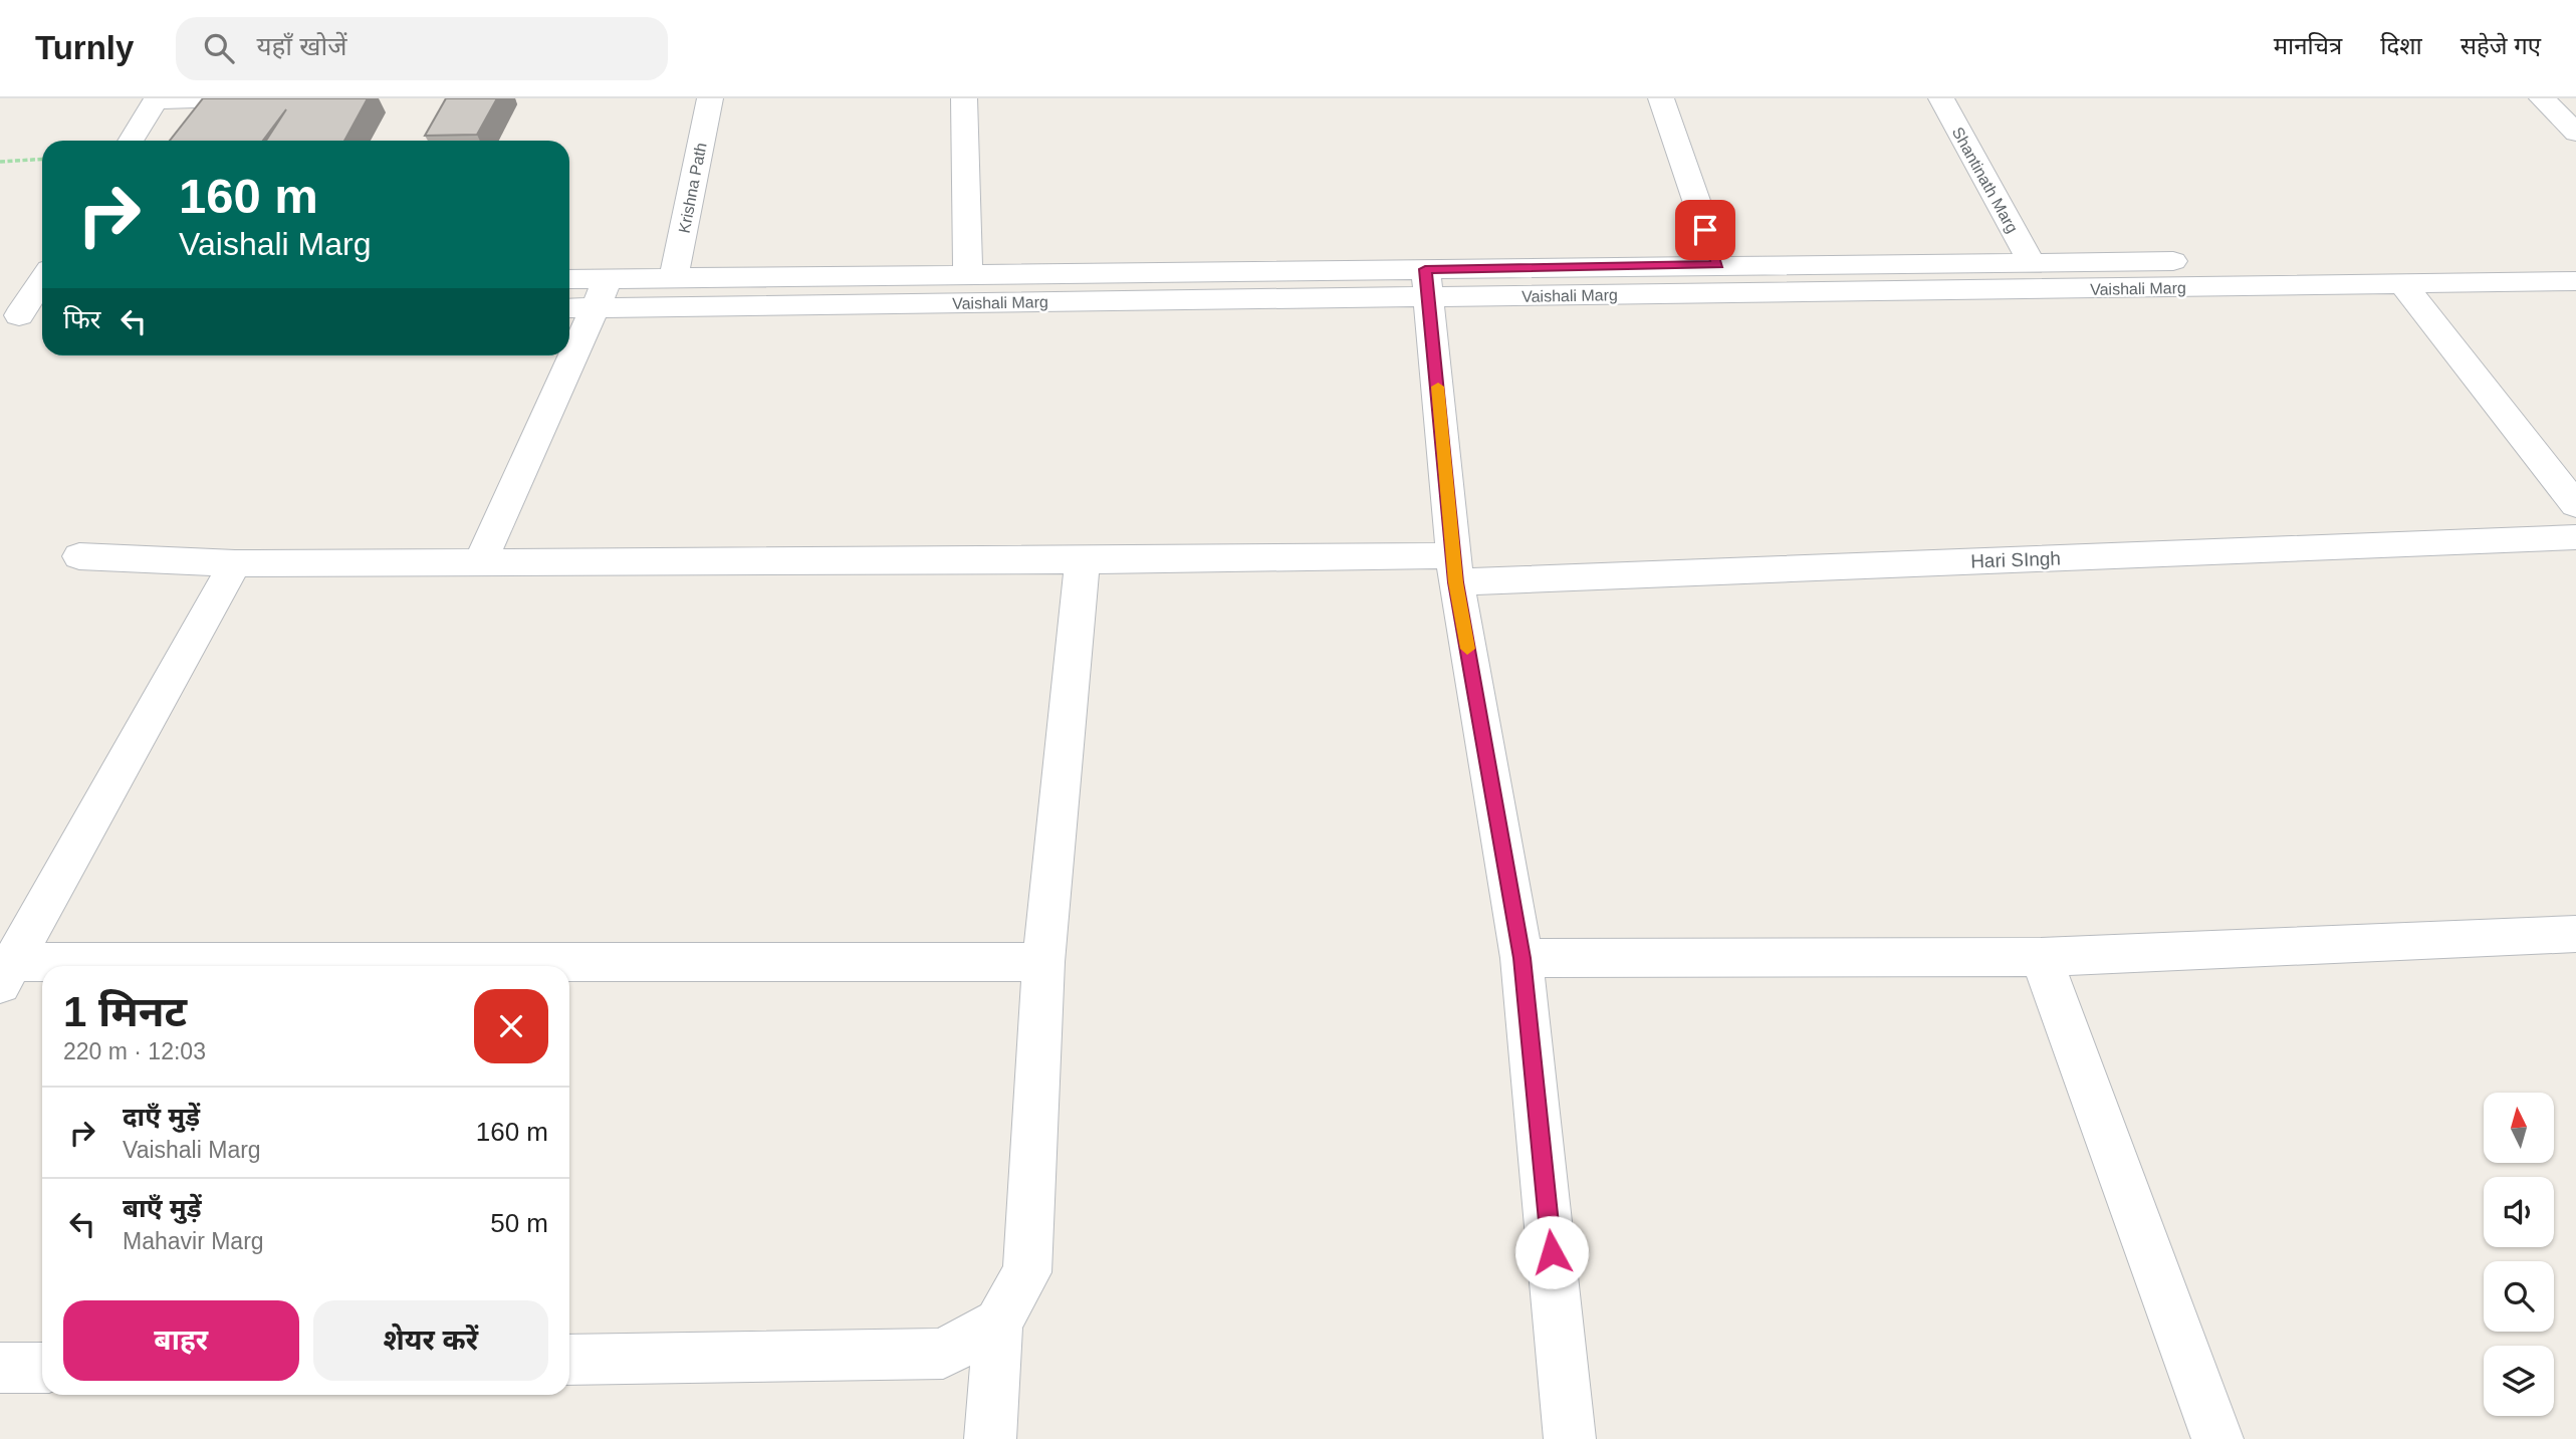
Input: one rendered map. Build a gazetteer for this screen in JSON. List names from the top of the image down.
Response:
{
  "streets": {
    "street": [
      "Shantinath Marg",
      "Krishna Path",
      "Vaishali Marg",
      "Hari SIngh"
    ]
  },
  "crossings": [
    ["Shantinath Marg", "Vaishali Marg"],
    ["Krishna Path", "Vaishali Marg"]
  ],
  "north": "top",
  "page": {
    "header": "Turnly",
    "search": "यहाँ खोजें",
    "nav": ["मानचित्र", "दिशा", "सहेजे गए"],
    "turn": ["160 m", "Vaishali Marg"],
    "then": "फिर",
    "heading": ["1 मिनट", "220 m · 12:03"],
    "list": [
      {
        "name": "दाएँ मुड़ें",
        "note": "Vaishali Marg",
        "value": "160 m"
      },
      {
        "name": "बाएँ मुड़ें",
        "note": "Mahavir Marg",
        "value": "50 m"
      }
    ],
    "buttons": ["बाहर", "शेयर करें"]
  }
}
